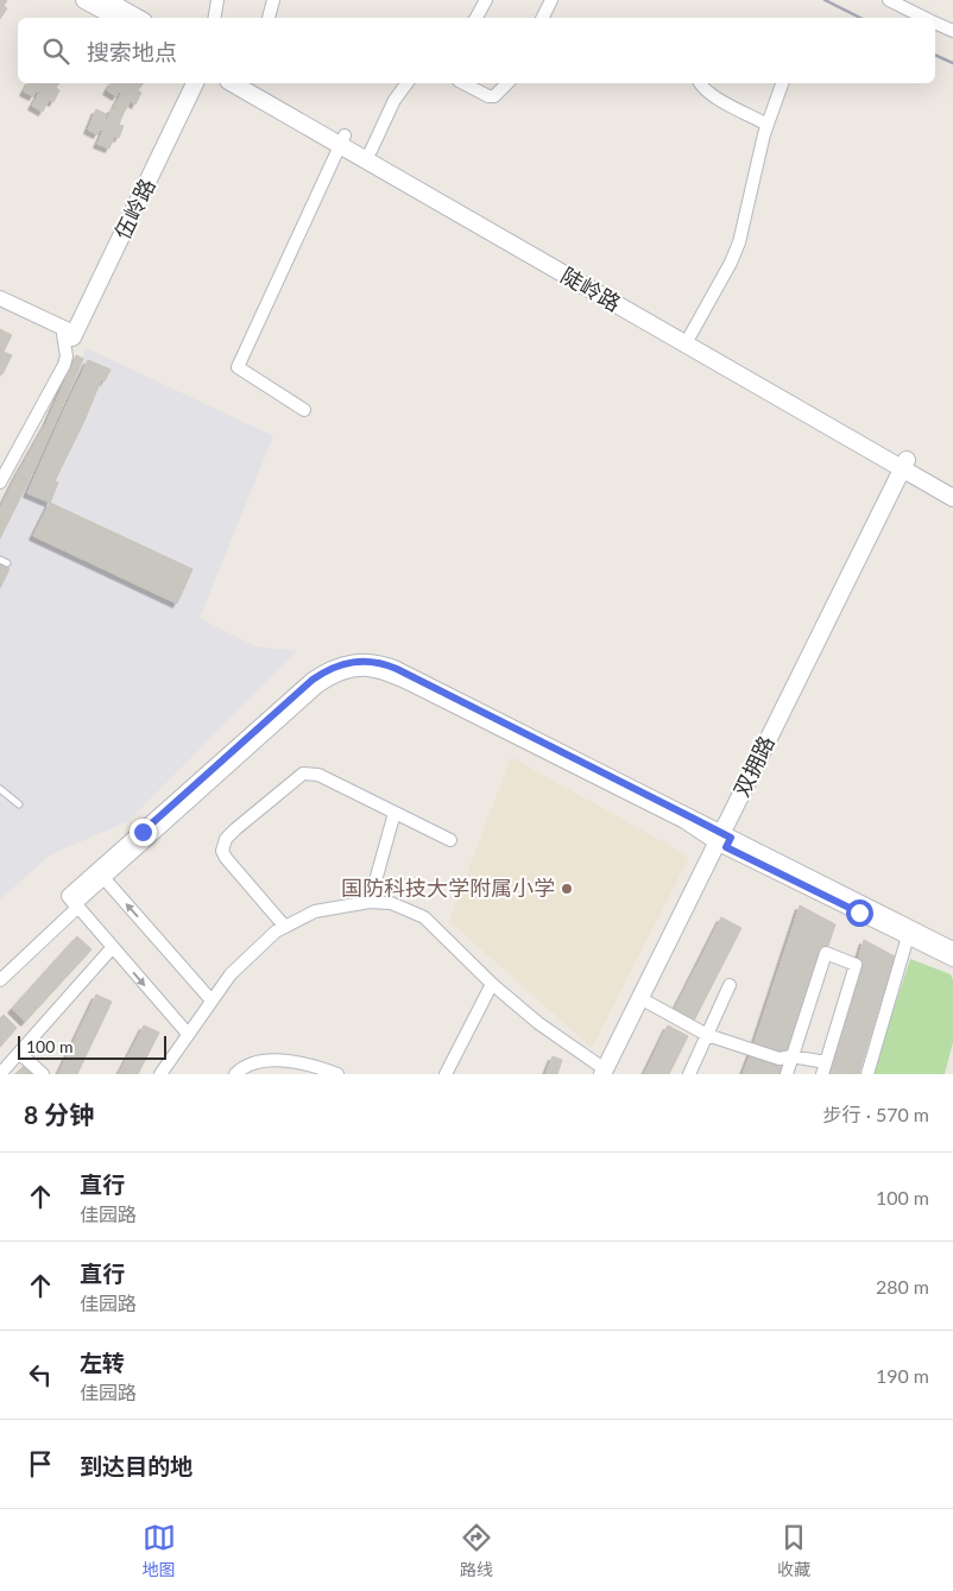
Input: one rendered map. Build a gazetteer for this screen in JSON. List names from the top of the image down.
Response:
{
  "streets": {
    "main road": ["伍岭路", "陡岭路", "双拥路"]
  },
  "crossings": [
    ["陡岭路", "双拥路"]
  ],
  "places": ["国防科技大学附属小学"],
  "scale_bar": "100 m",
  "page": {
    "search": "搜索地点",
    "scale": "100 m",
    "heading": ["8 分钟", "步行 · 570 m"],
    "list": [
      ["直行", "佳园路", "100 m"],
      ["直行", "佳园路", "280 m"],
      ["左转", "佳园路", "190 m"],
      "到达目的地"
    ],
    "nav": ["地图", "路线", "收藏"]
  }
}
